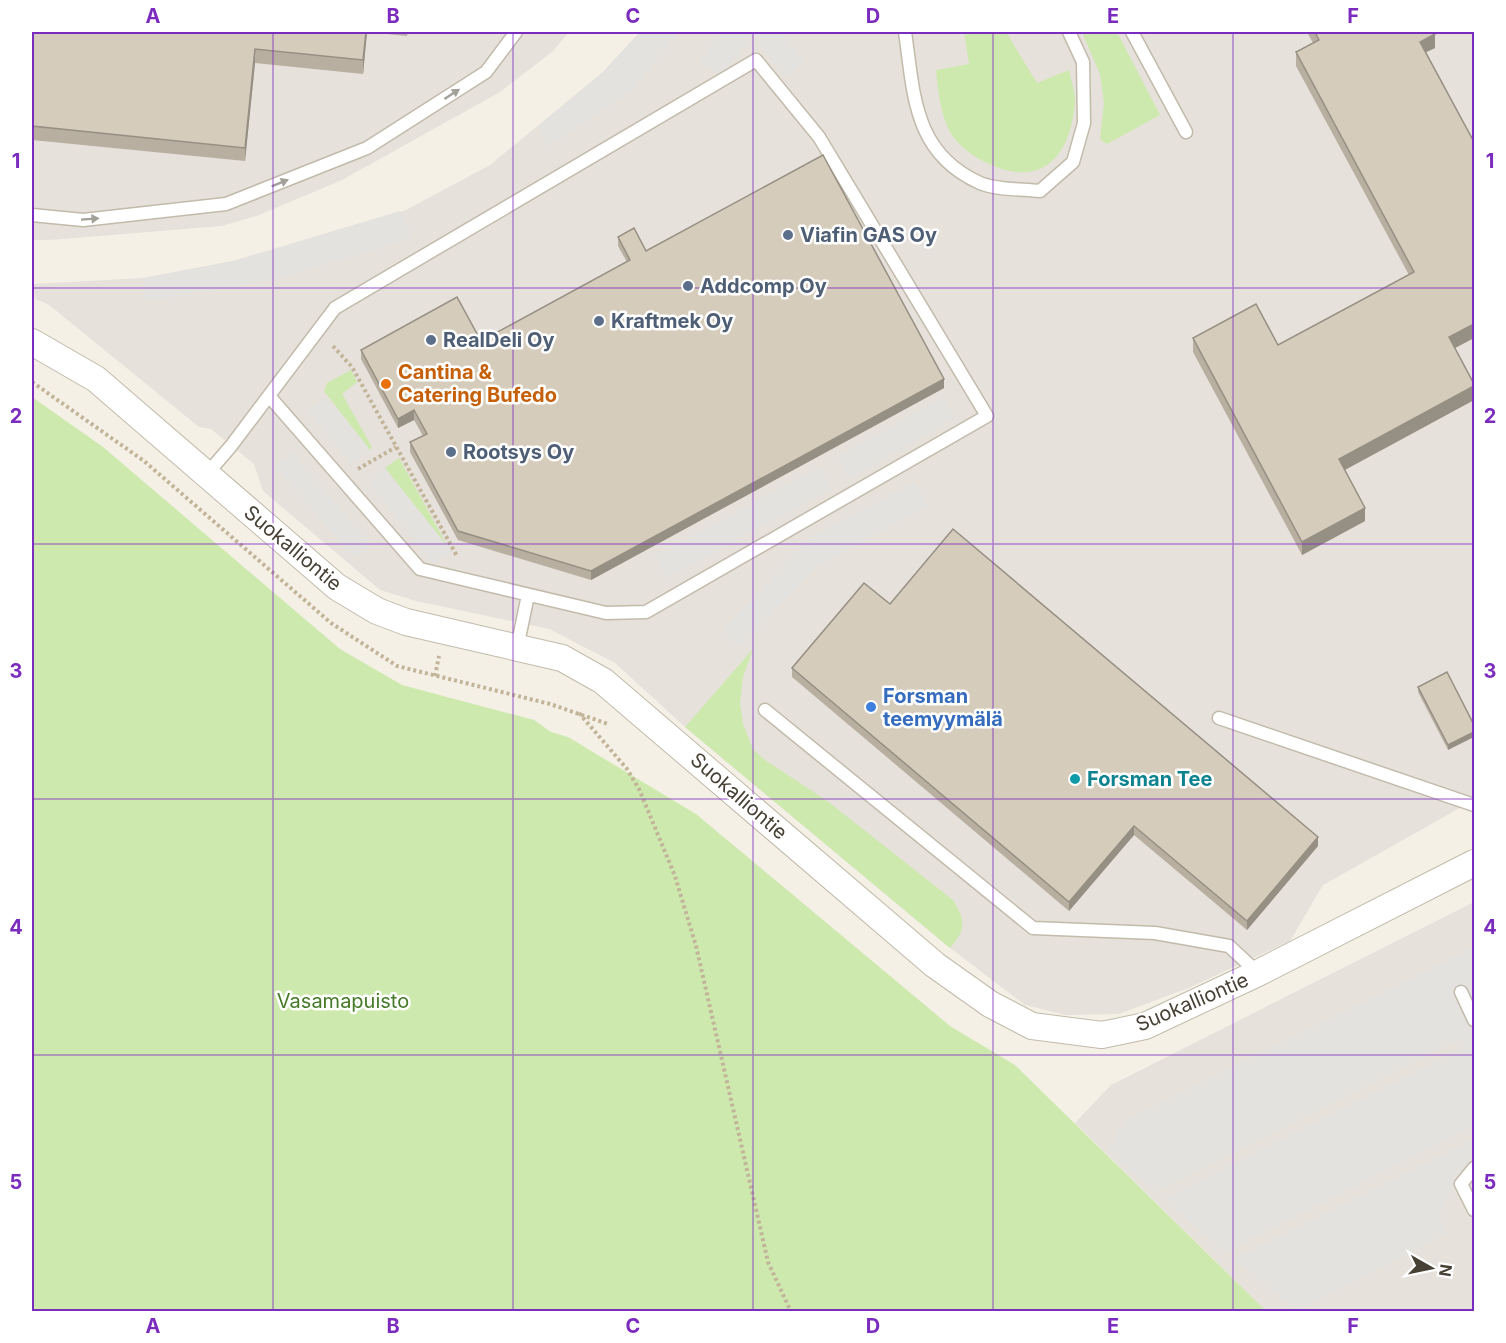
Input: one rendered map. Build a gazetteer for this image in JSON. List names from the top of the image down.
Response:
{
  "streets": {
    "street": ["Suokalliontie"]
  },
  "parks": ["Vasamapuisto"],
  "places": [
    "Viafin GAS Oy",
    "Addcomp Oy",
    "Kraftmek Oy",
    "RealDeli Oy",
    "Cantina & Catering Bufedo",
    "Rootsys Oy",
    "Forsman teemyymälä",
    "Forsman Tee"
  ],
  "north": "right",
  "grid": {
    "columns": [
      "A",
      "B",
      "C",
      "D",
      "E",
      "F"
    ],
    "rows": [
      "1",
      "2",
      "3",
      "4",
      "5"
    ]
  }
}
